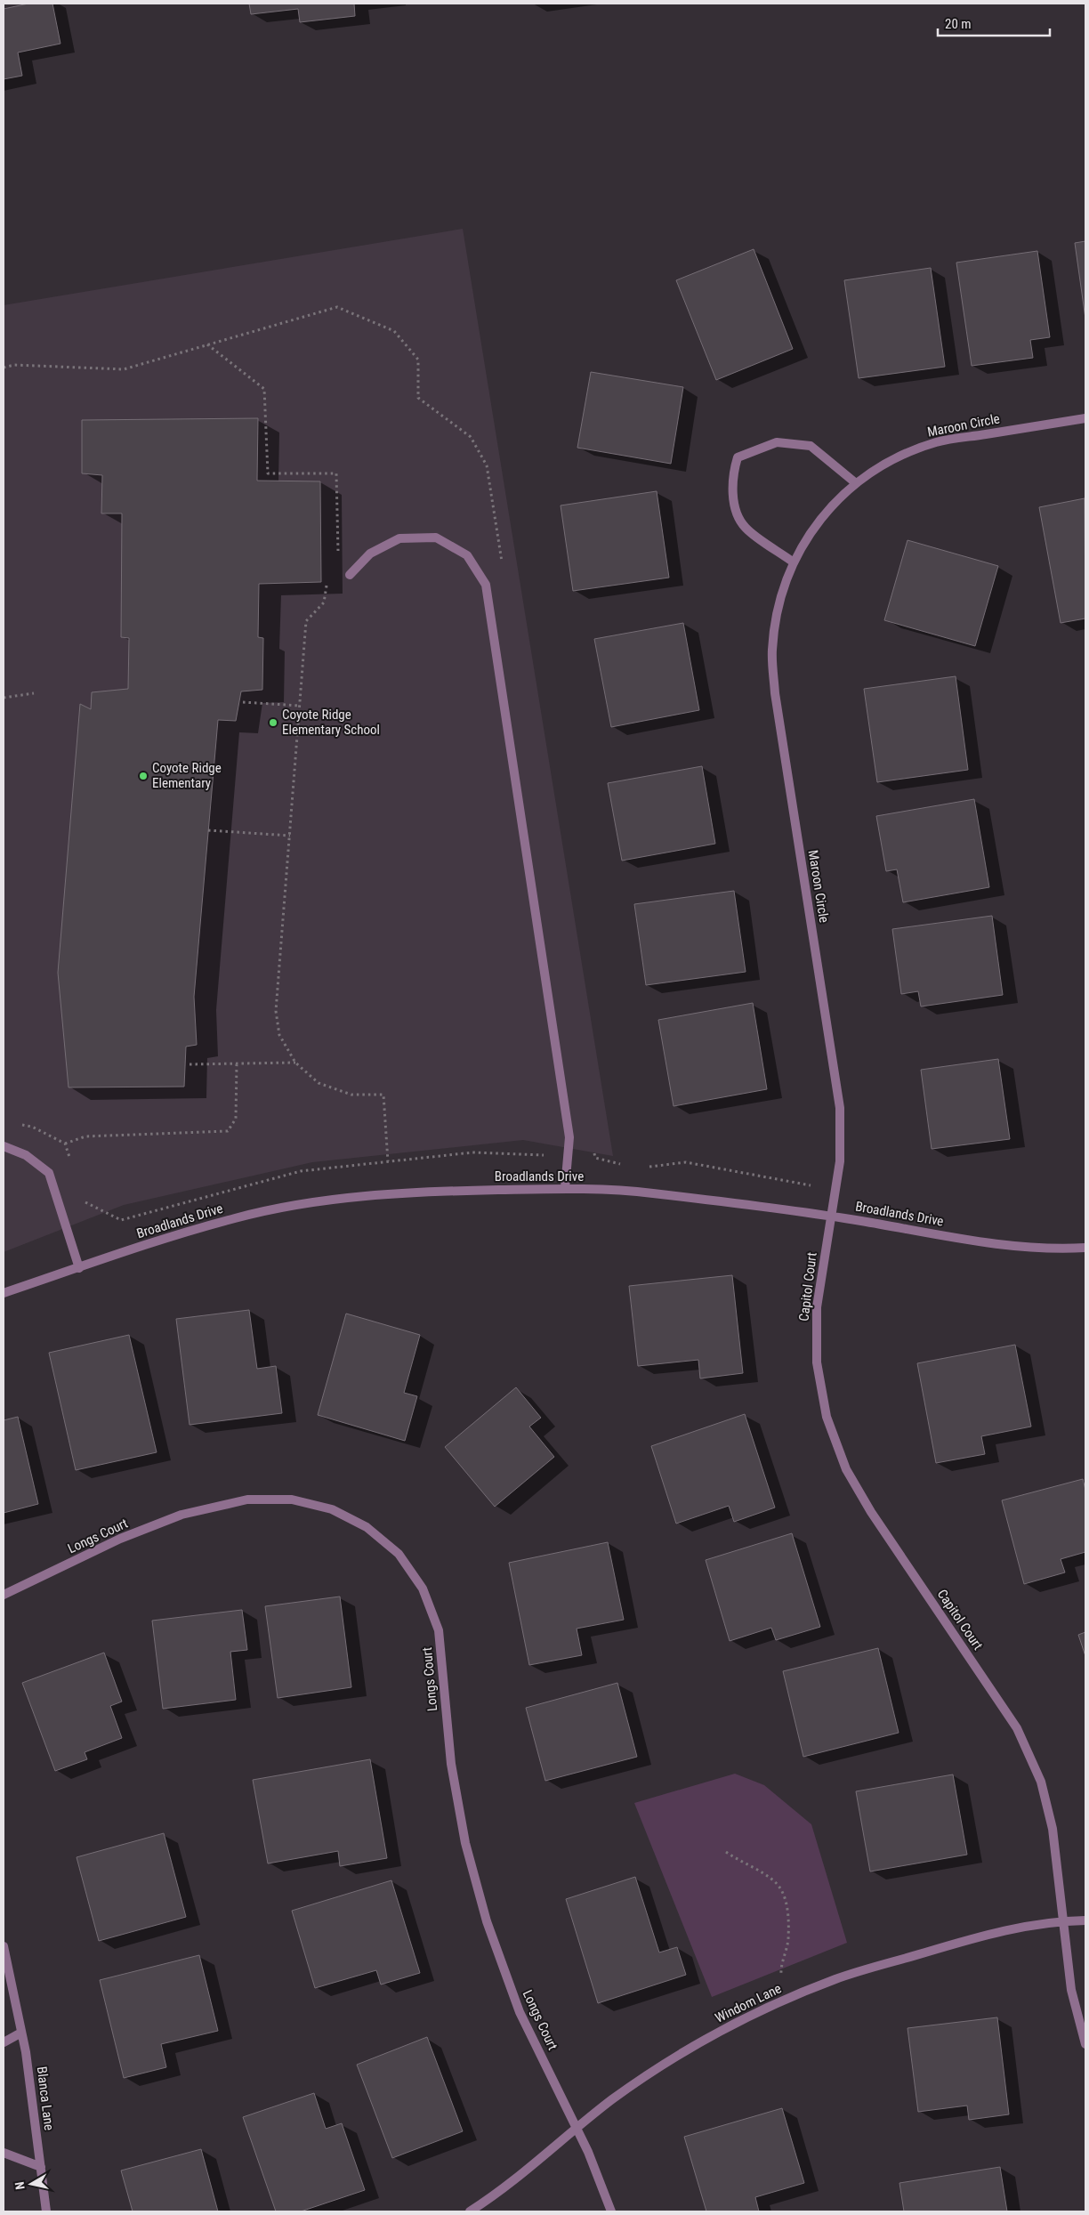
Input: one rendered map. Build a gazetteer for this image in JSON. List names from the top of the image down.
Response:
{
  "streets": {
    "street": [
      "Maroon Circle",
      "Broadlands Drive",
      "Capitol Court",
      "Longs Court",
      "Windom Lane",
      "Blanca Lane"
    ]
  },
  "crossings": [
    ["Maroon Circle", "Broadlands Drive"],
    ["Maroon Circle", "Capitol Court"],
    ["Broadlands Drive", "Capitol Court"],
    ["Capitol Court", "Windom Lane"],
    ["Longs Court", "Windom Lane"]
  ],
  "places": ["Coyote Ridge Elementary School", "Coyote Ridge Elementary"],
  "scale_bar": "20 m",
  "north": "left"
}
